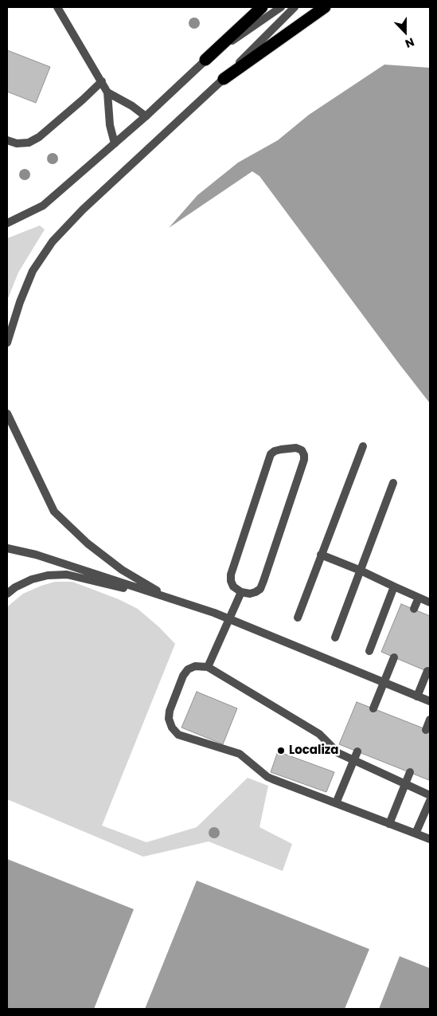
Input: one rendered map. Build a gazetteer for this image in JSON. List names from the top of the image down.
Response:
{
  "places": ["Localiza"],
  "north": "bottom"
}
